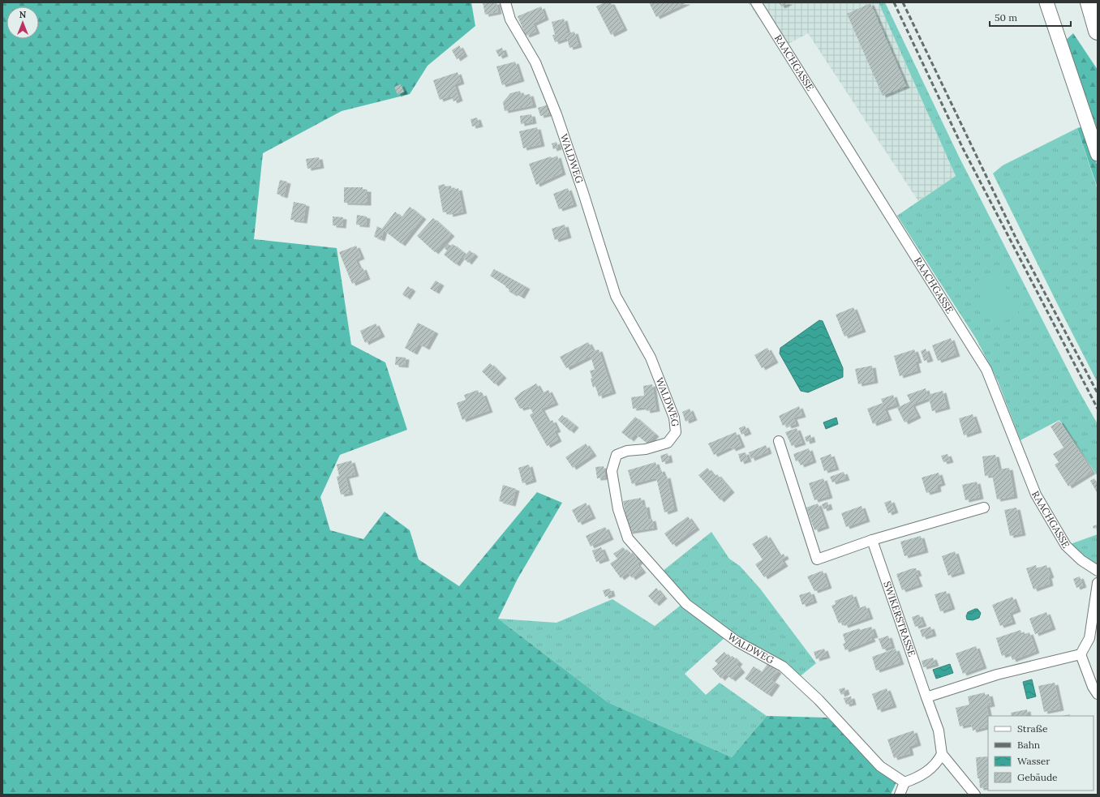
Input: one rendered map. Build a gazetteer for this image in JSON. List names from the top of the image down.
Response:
{
  "streets": {
    "street": ["RAACHGASSE", "WALDWEG", "SWIKERSTRASSE"]
  },
  "legend": [
    "Straße",
    "Bahn",
    "Wasser",
    "Gebäude"
  ],
  "scale_bar": "50 m",
  "north": "top"
}
